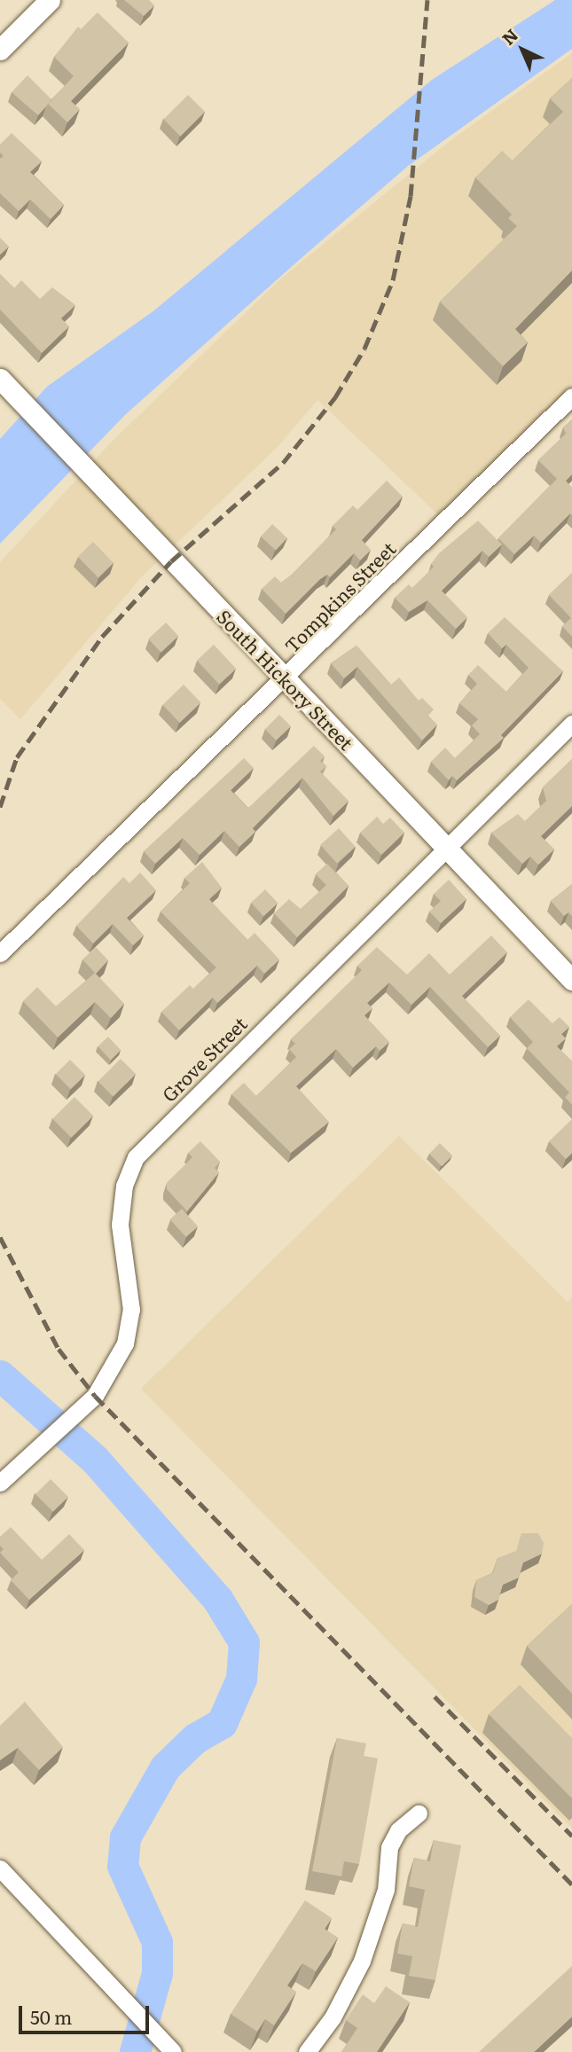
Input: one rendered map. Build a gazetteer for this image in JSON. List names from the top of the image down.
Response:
{
  "streets": {
    "street": ["Tompkins Street", "South Hickory Street", "Grove Street"]
  },
  "crossings": [
    ["Tompkins Street", "South Hickory Street"],
    ["South Hickory Street", "Grove Street"]
  ],
  "scale_bar": "50 m",
  "north": "top left"
}
